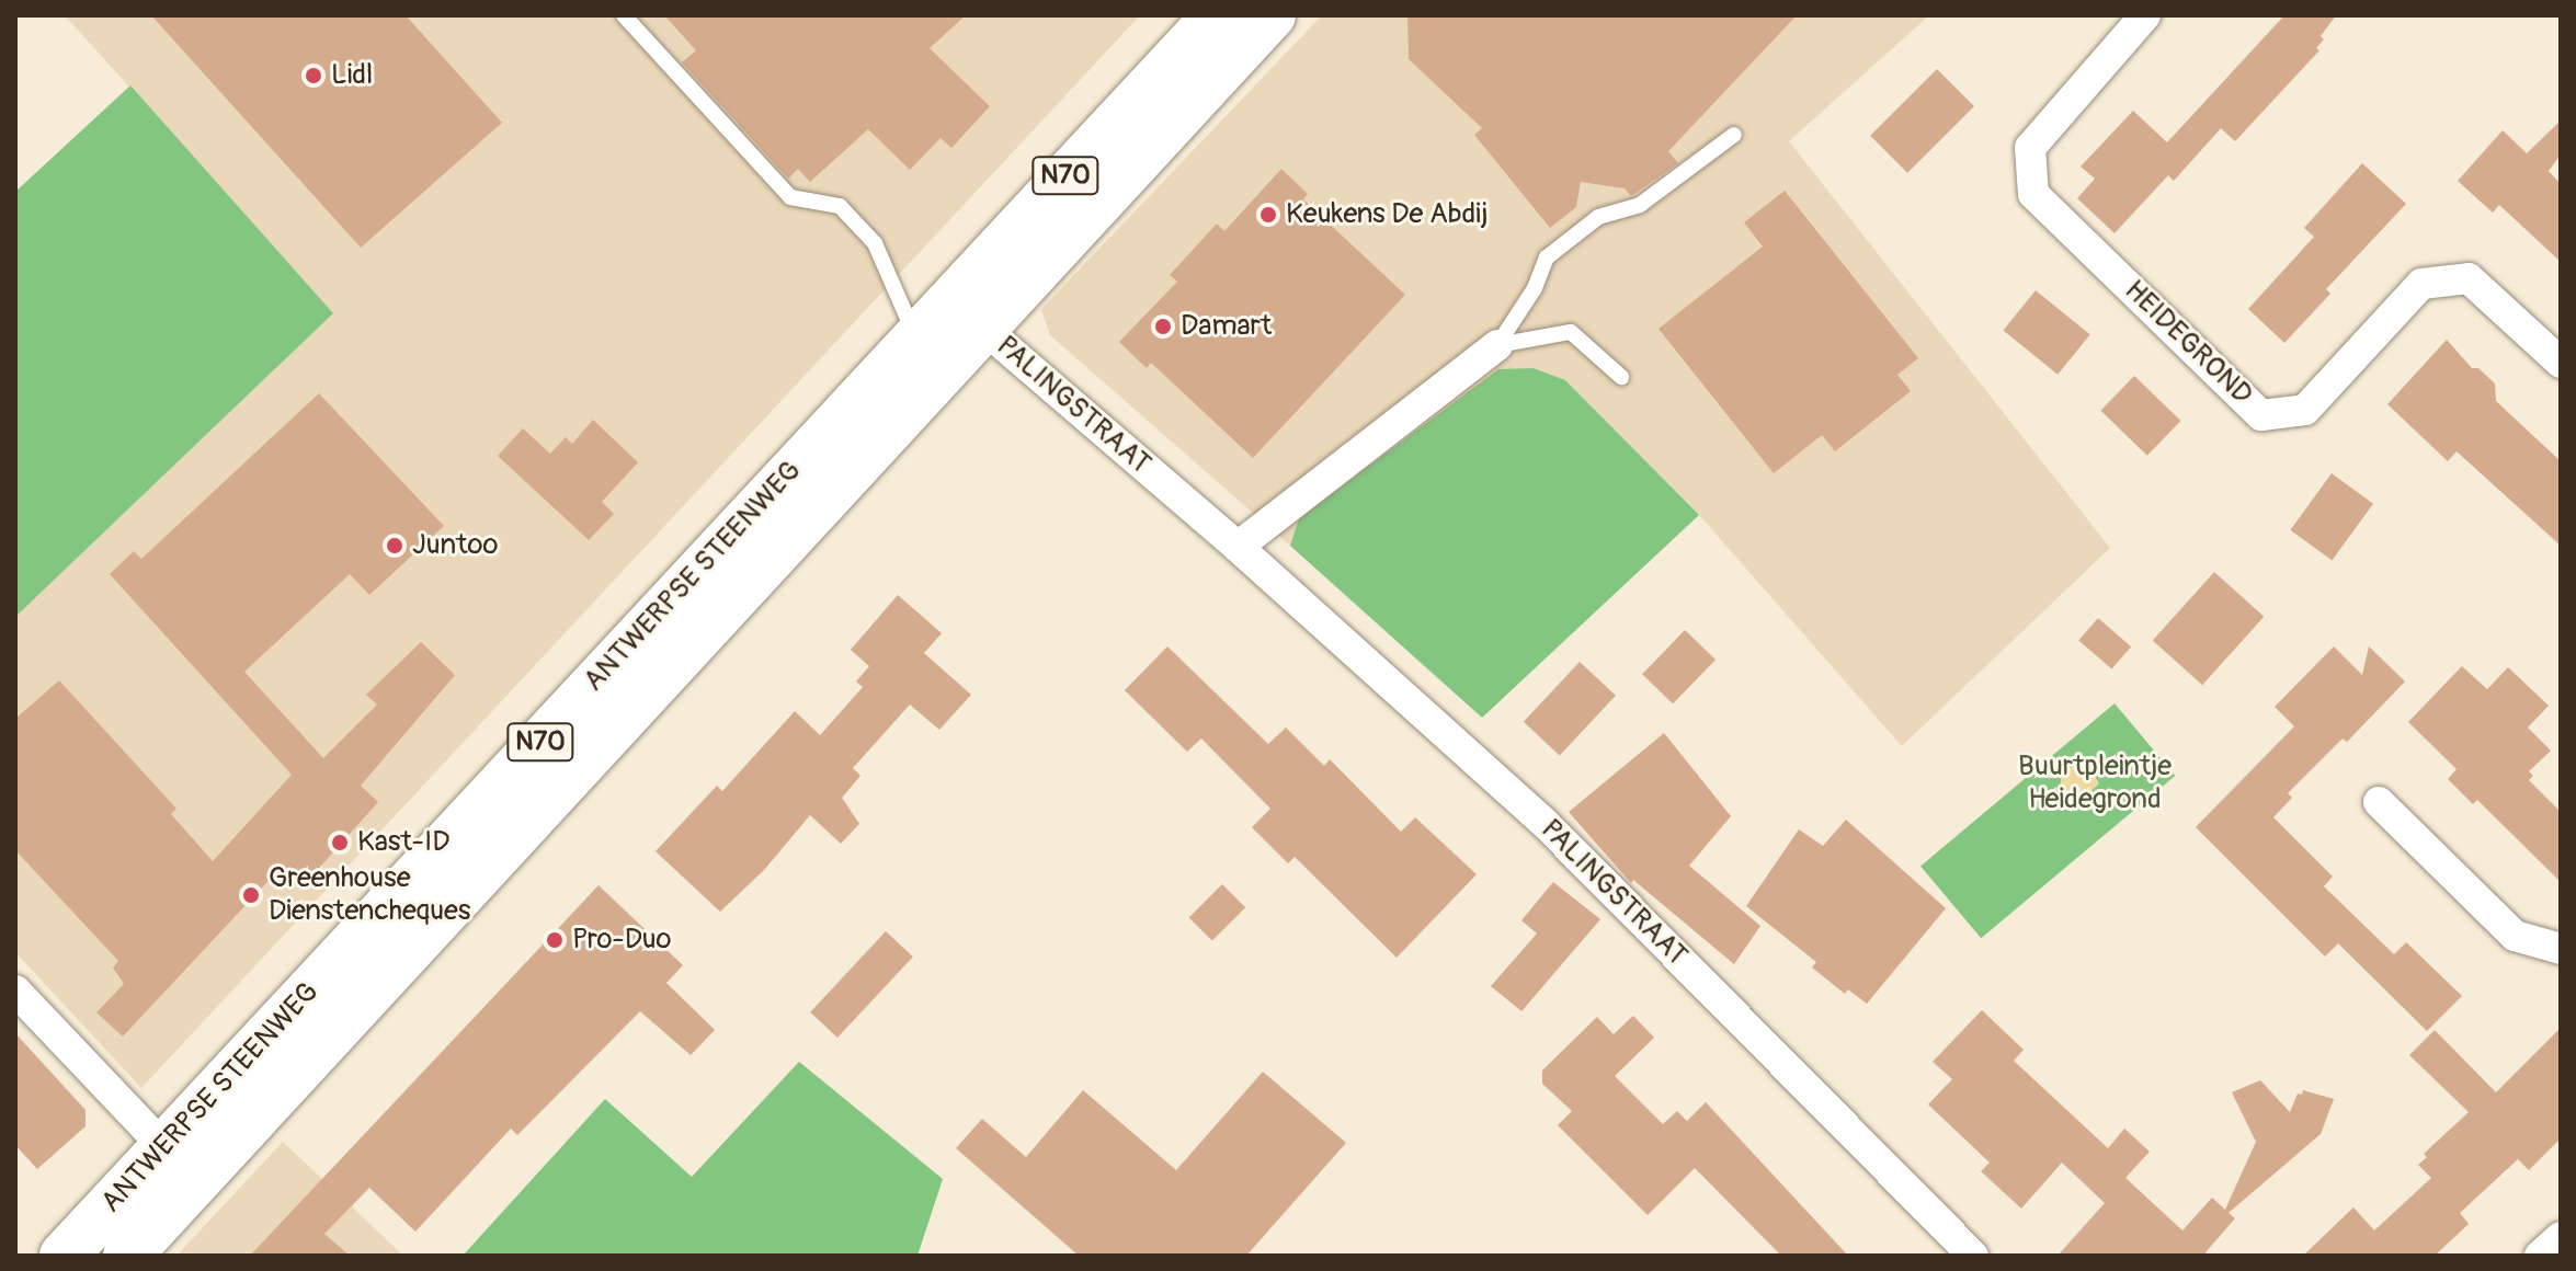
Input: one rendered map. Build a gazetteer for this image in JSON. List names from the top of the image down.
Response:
{
  "streets": {
    "main road": ["N70", "ANTWERPSE STEENWEG"],
    "street": ["HEIDEGROND", "PALINGSTRAAT"]
  },
  "crossings": [
    ["PALINGSTRAAT", "ANTWERPSE STEENWEG"]
  ],
  "parks": ["Buurtpleintje Heidegrond"],
  "places": [
    "Lidl",
    "Keukens De Abdij",
    "Damart",
    "Juntoo",
    "Kast-ID",
    "Greenhouse Dienstencheques",
    "Pro-Duo"
  ]
}
